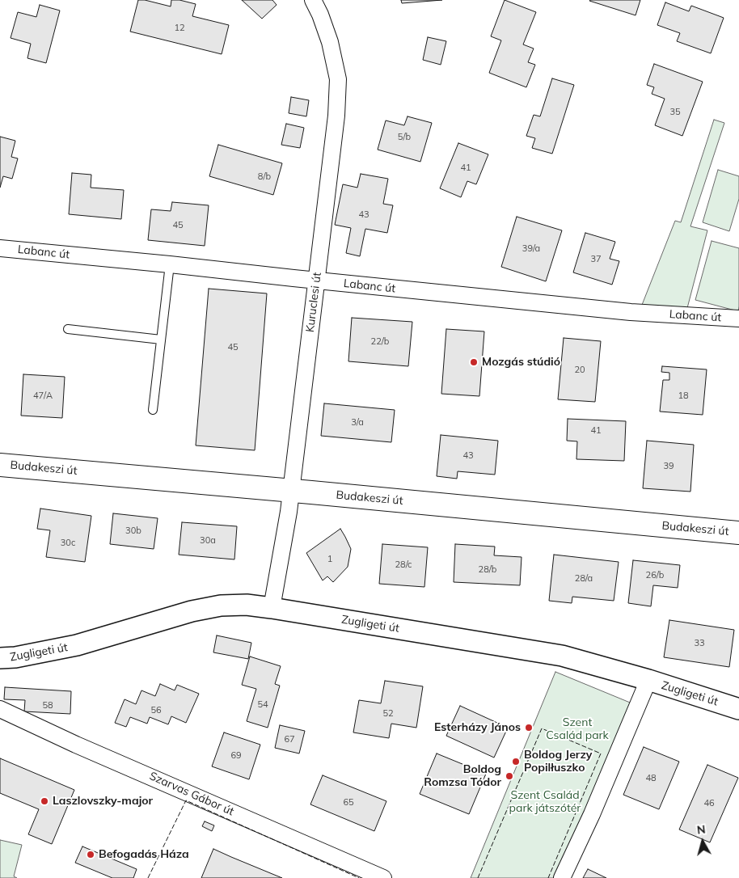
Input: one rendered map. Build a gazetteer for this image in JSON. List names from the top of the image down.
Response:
{
  "streets": {
    "main road": ["Budakeszi út"],
    "street": [
      "Labanc út",
      "Kuruclesi út",
      "Zugligeti út",
      "Szarvas Gábor út"
    ]
  },
  "crossings": [
    ["Labanc út", "Kuruclesi út"],
    ["Kuruclesi út", "Budakeszi út"],
    ["Kuruclesi út", "Zugligeti út"]
  ],
  "parks": ["Szent Család park", "Szent Család park játszótér"],
  "places": [
    "Mozgás stúdió",
    "Esterházy János",
    "Boldog Jerzy Popilłuszko",
    "Boldog Romzsa Tódor",
    "Laszlovszky-major",
    "Befogadás Háza"
  ],
  "house_numbers": [
    "12",
    "35",
    "5/b",
    "41",
    "8/b",
    "43",
    "45",
    "39/a",
    "37",
    "22/b",
    "45",
    "20",
    "47/A",
    "18",
    "3/a",
    "41",
    "43",
    "39",
    "30b",
    "30a",
    "30c",
    "1",
    "28/c",
    "28/b",
    "26/b",
    "28/a",
    "33",
    "54",
    "58",
    "56",
    "52",
    "67",
    "69",
    "48",
    "65",
    "46"
  ],
  "north": "top"
}
